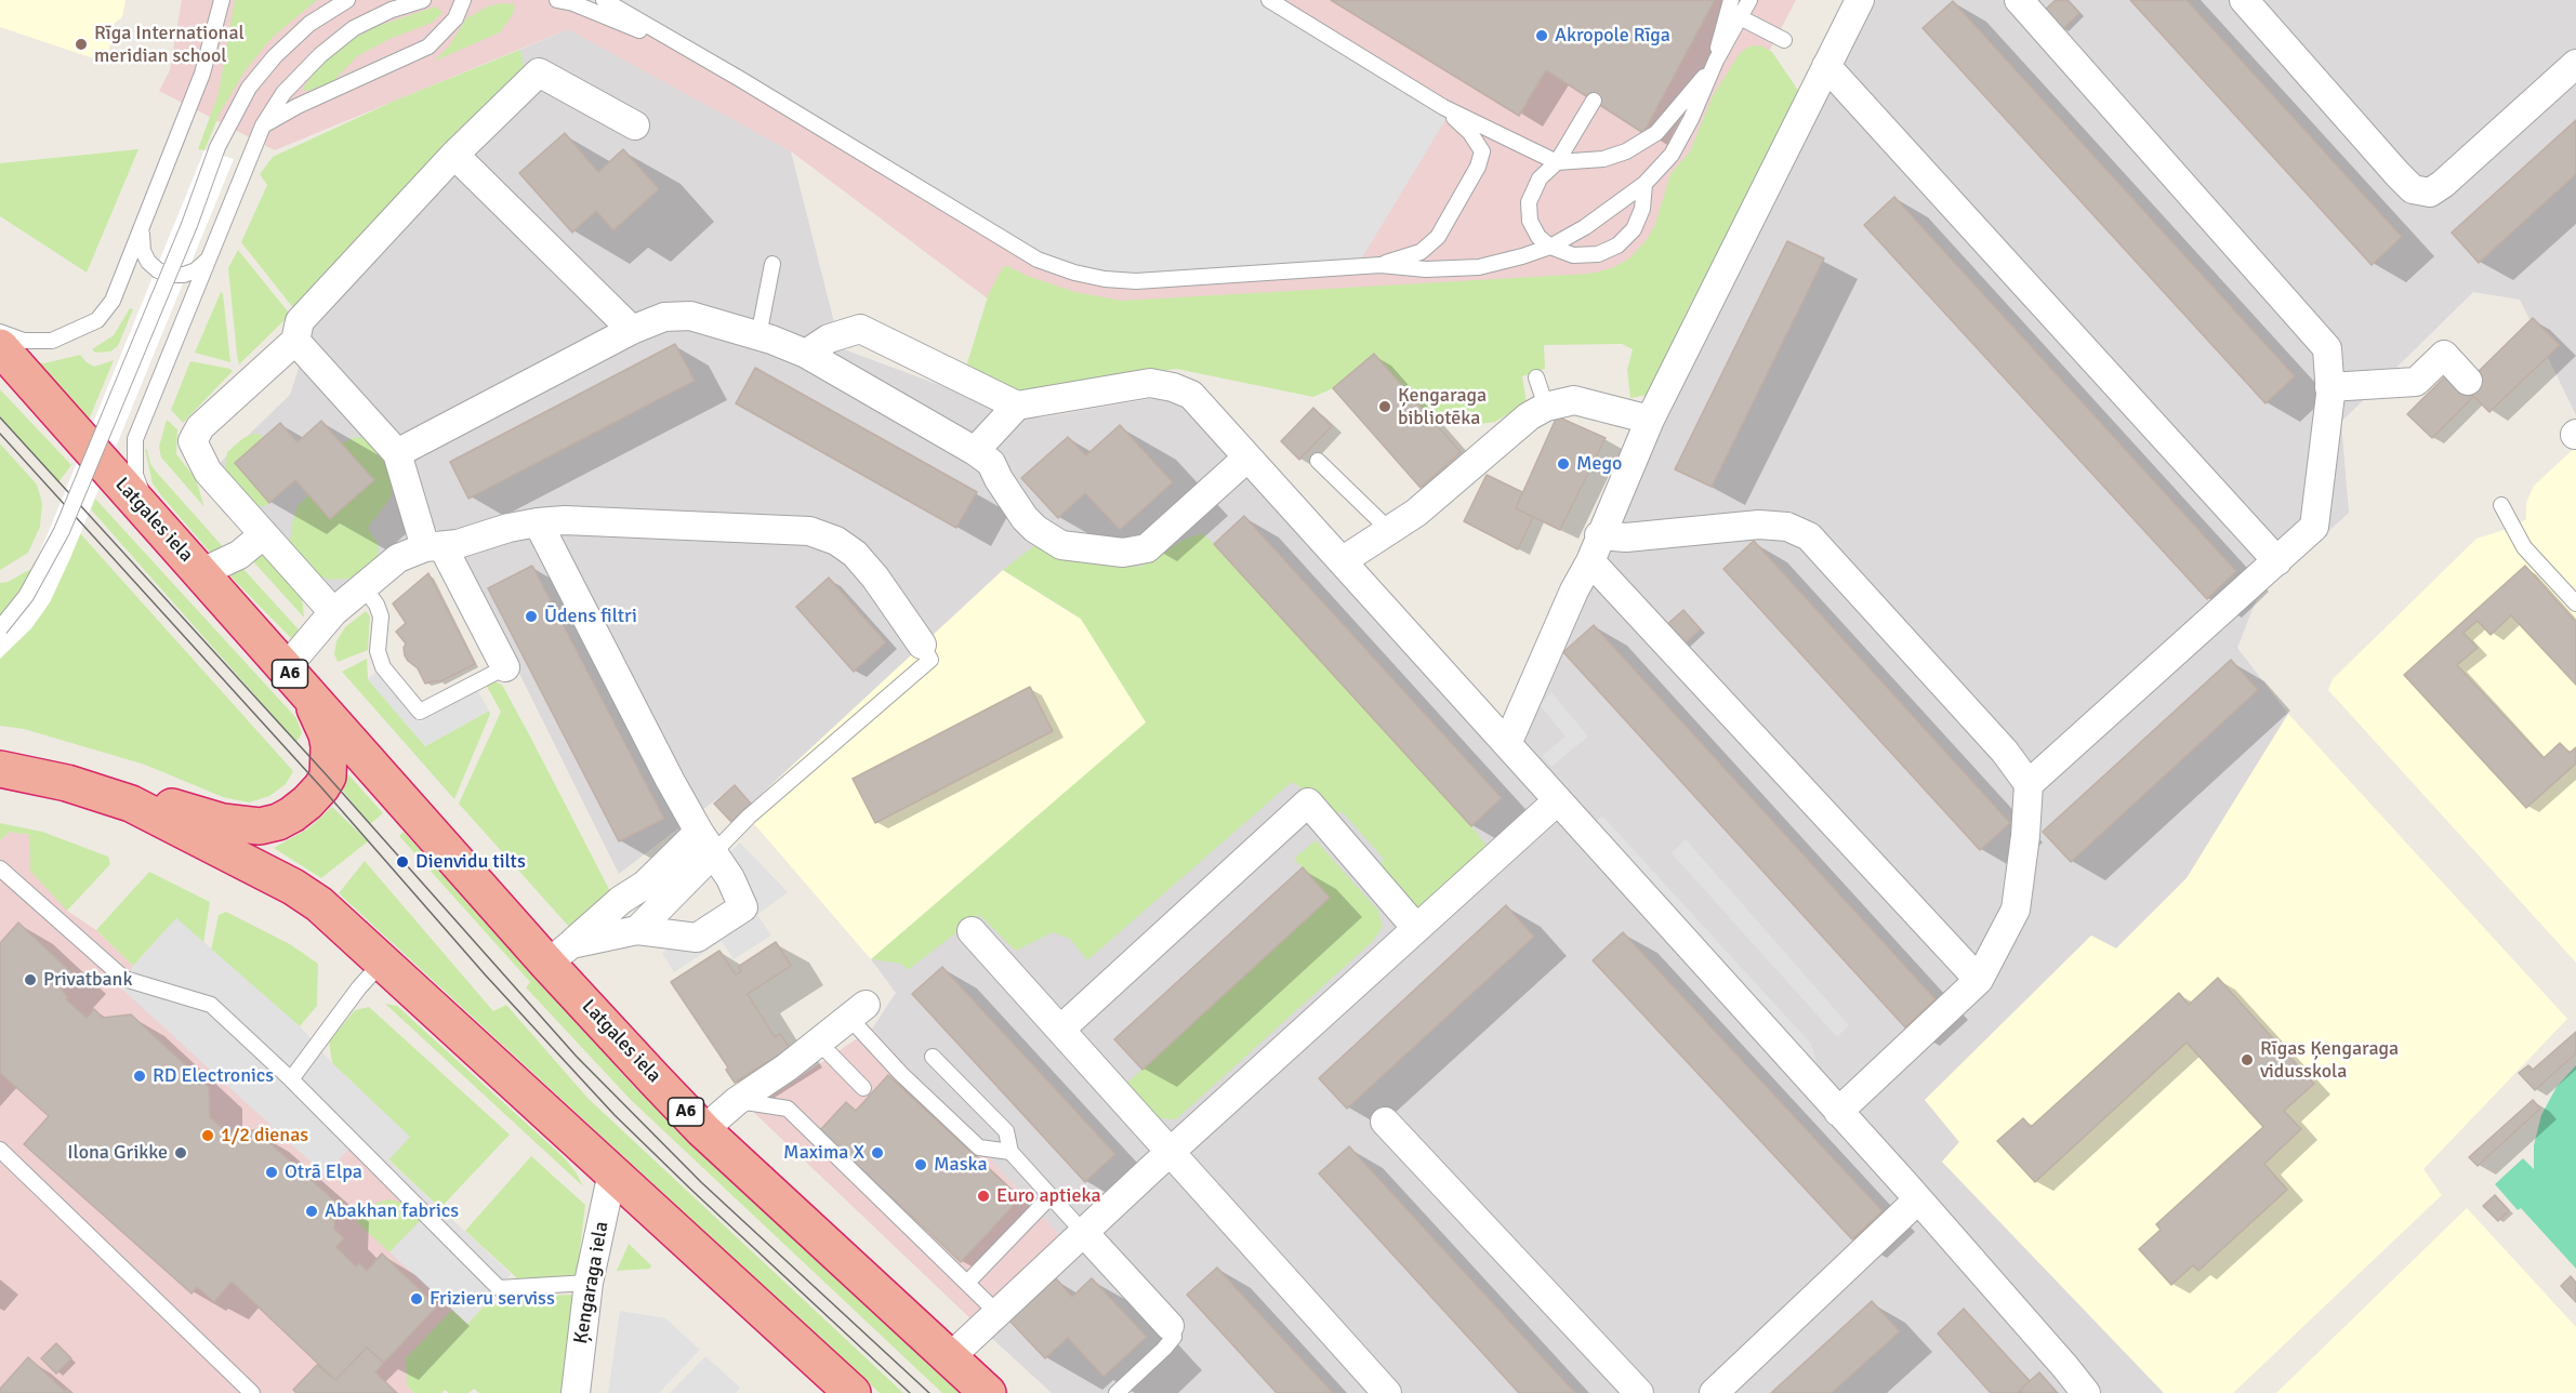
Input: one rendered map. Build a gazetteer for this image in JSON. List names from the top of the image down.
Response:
{
  "streets": {
    "highway": ["Latgales iela", "A6"],
    "street": ["Ķengaraga iela"]
  },
  "crossings": [
    ["Latgales iela", "Ķengaraga iela"]
  ],
  "places": [
    "Akropole Rīga",
    "Rīga International meridian school",
    "Ķengaraga bibliotēka",
    "Mego",
    "Ūdens filtri",
    "Dienvidu tilts",
    "Privatbank",
    "Rīgas Ķengaraga vidusskola",
    "RD Electronics",
    "1/2 dienas",
    "Ilona Grikke",
    "Maxima X",
    "Maska",
    "Otrā Elpa",
    "Euro aptieka",
    "Abakhan fabrics",
    "Frizieru serviss"
  ]
}
